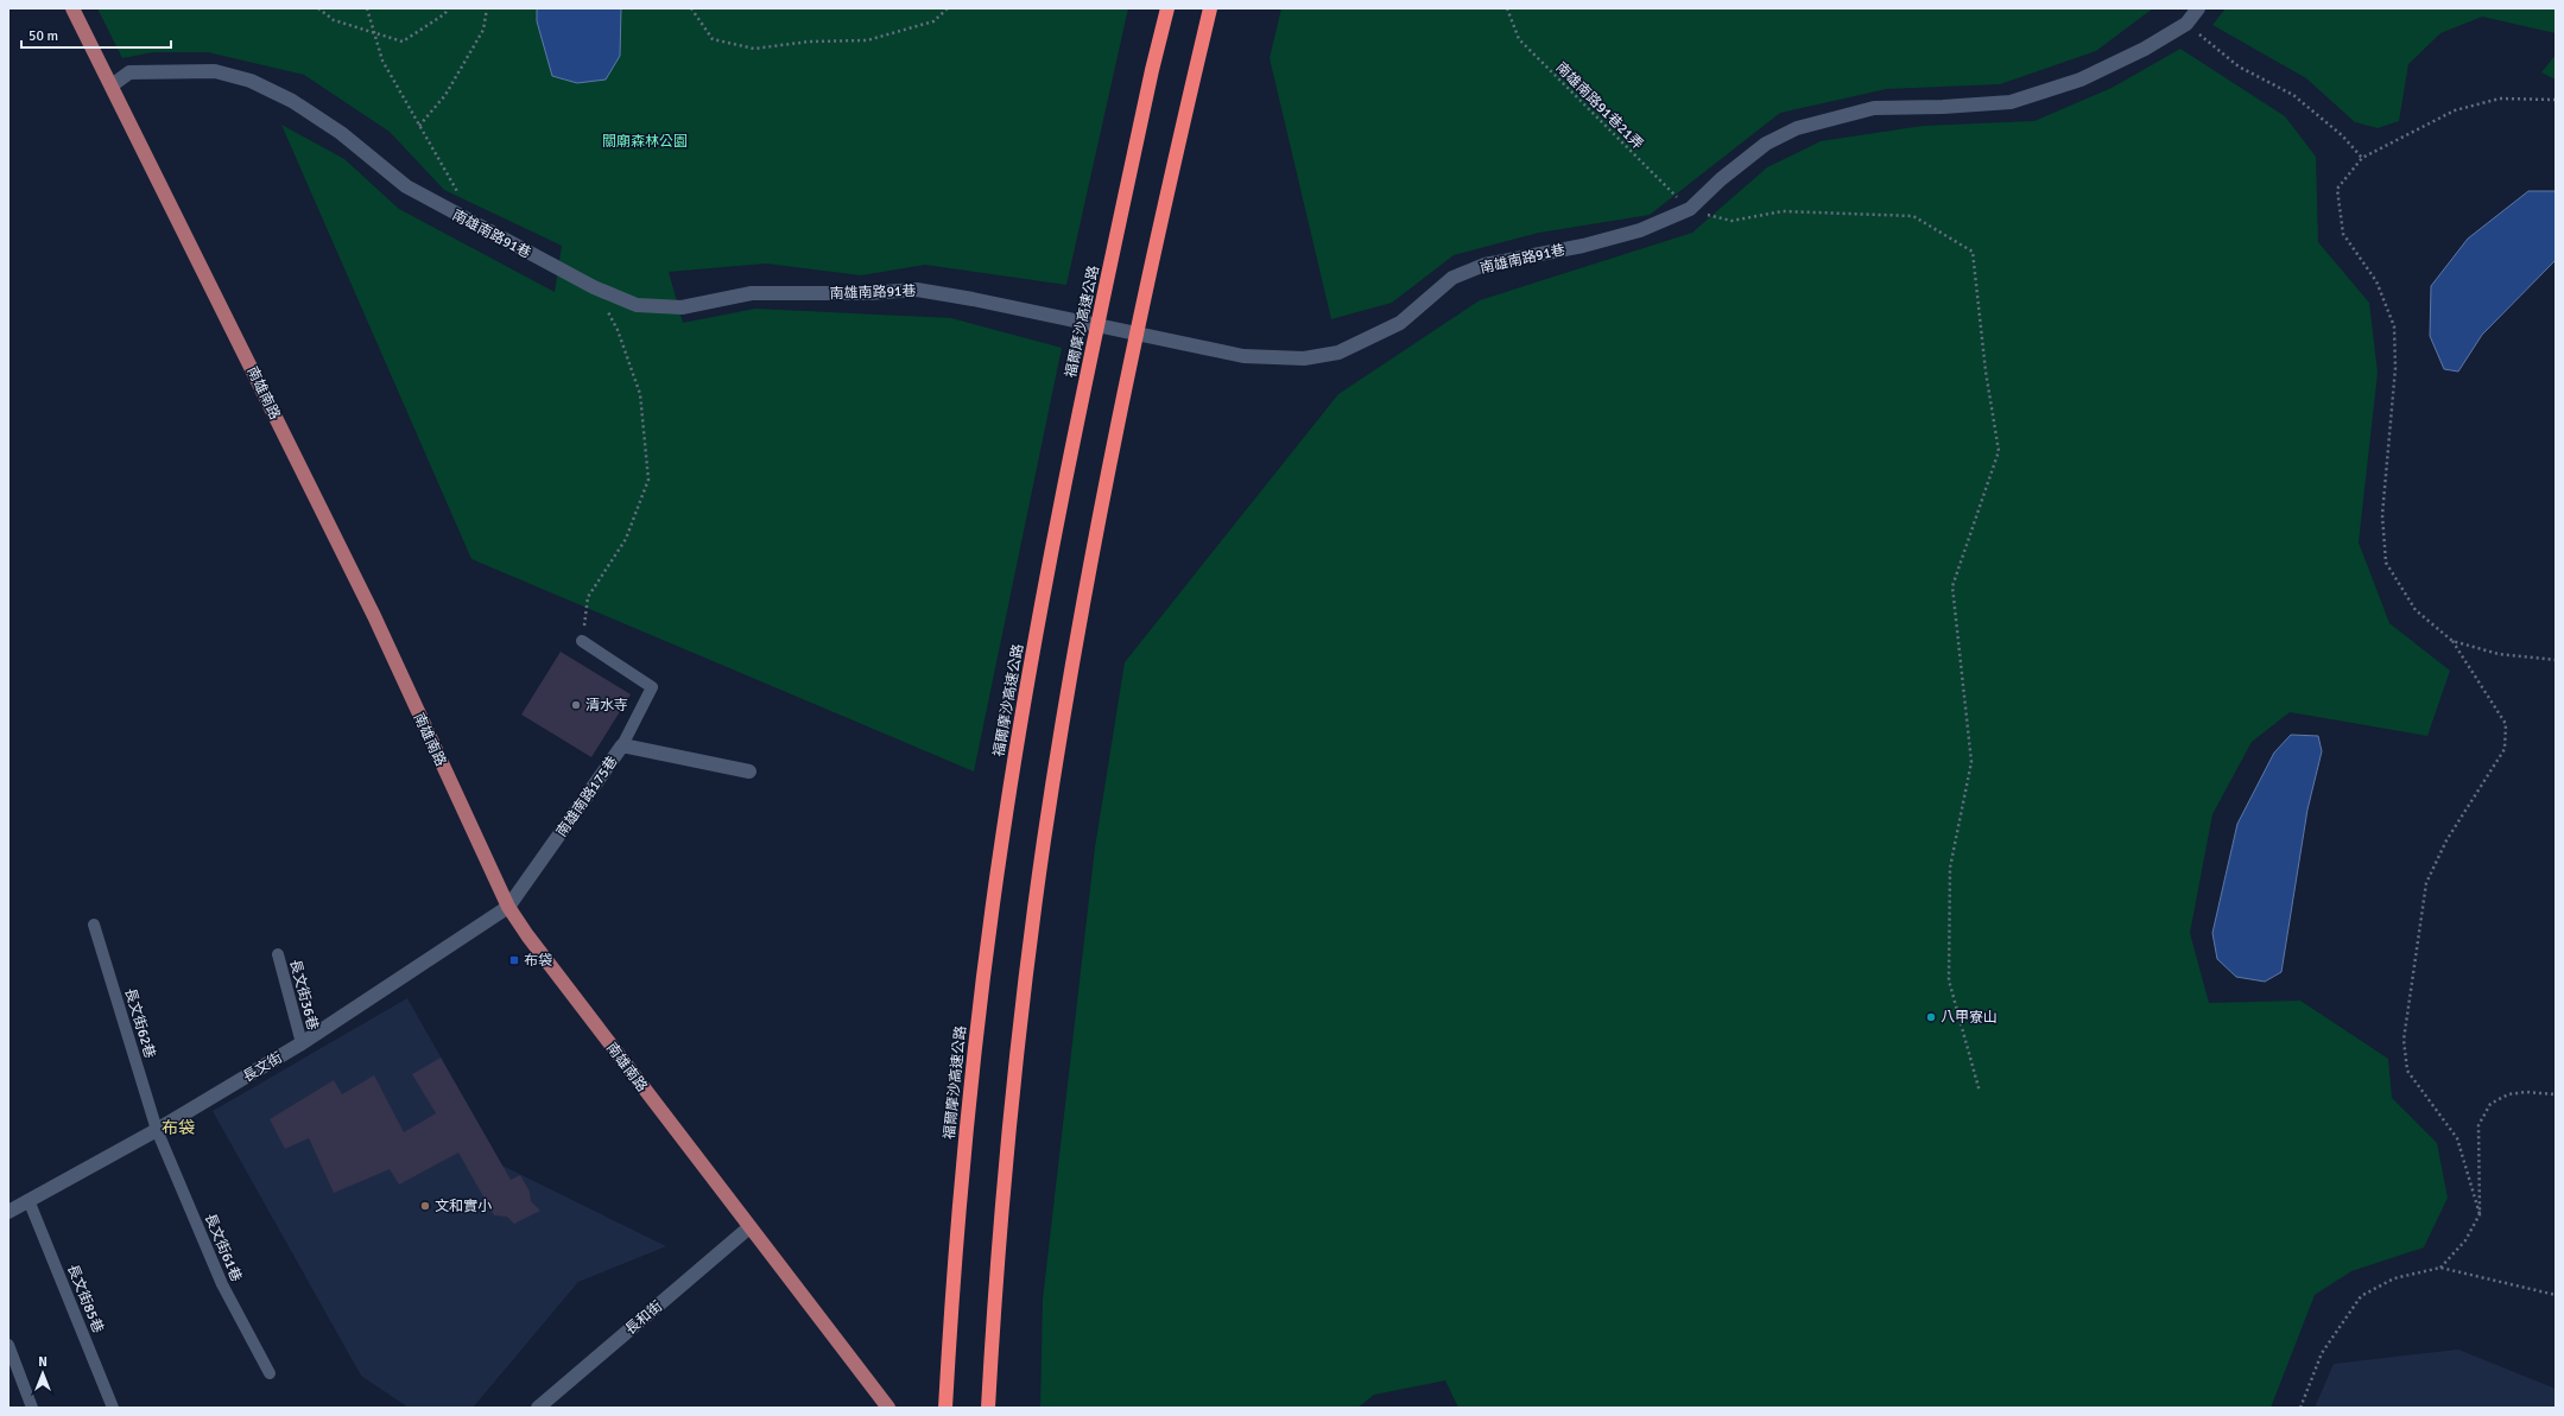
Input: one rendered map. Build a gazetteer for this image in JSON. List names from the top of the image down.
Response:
{
  "streets": {
    "highway": ["福爾摩沙高速公路"],
    "main road": ["南雄南路"],
    "street": [
      "南雄南路91巷",
      "南雄南路175巷",
      "長文街",
      "長和街"
    ],
    "lane": [
      "長文街36巷",
      "長文街62巷",
      "長文街61巷",
      "長文街85巷"
    ],
    "path": ["南雄南路91巷21弄"]
  },
  "crossings": [
    ["南雄南路91巷21弄", "南雄南路91巷"],
    ["南雄南路91巷", "南雄南路"],
    ["南雄南路", "南雄南路175巷"],
    ["南雄南路", "長文街"],
    ["南雄南路", "長和街"],
    ["南雄南路175巷", "長文街"],
    ["長文街36巷", "長文街"],
    ["長文街62巷", "長文街"],
    ["長文街62巷", "長文街61巷"],
    ["長文街", "長文街61巷"],
    ["長文街", "長文街85巷"]
  ],
  "districts": ["布袋"],
  "parks": ["關廟森林公園"],
  "places": {
    "other": ["清水寺", "八甲寮山", "文和實小"],
    "transit": ["布袋"]
  },
  "scale_bar": "50 m",
  "north": "top"
}
